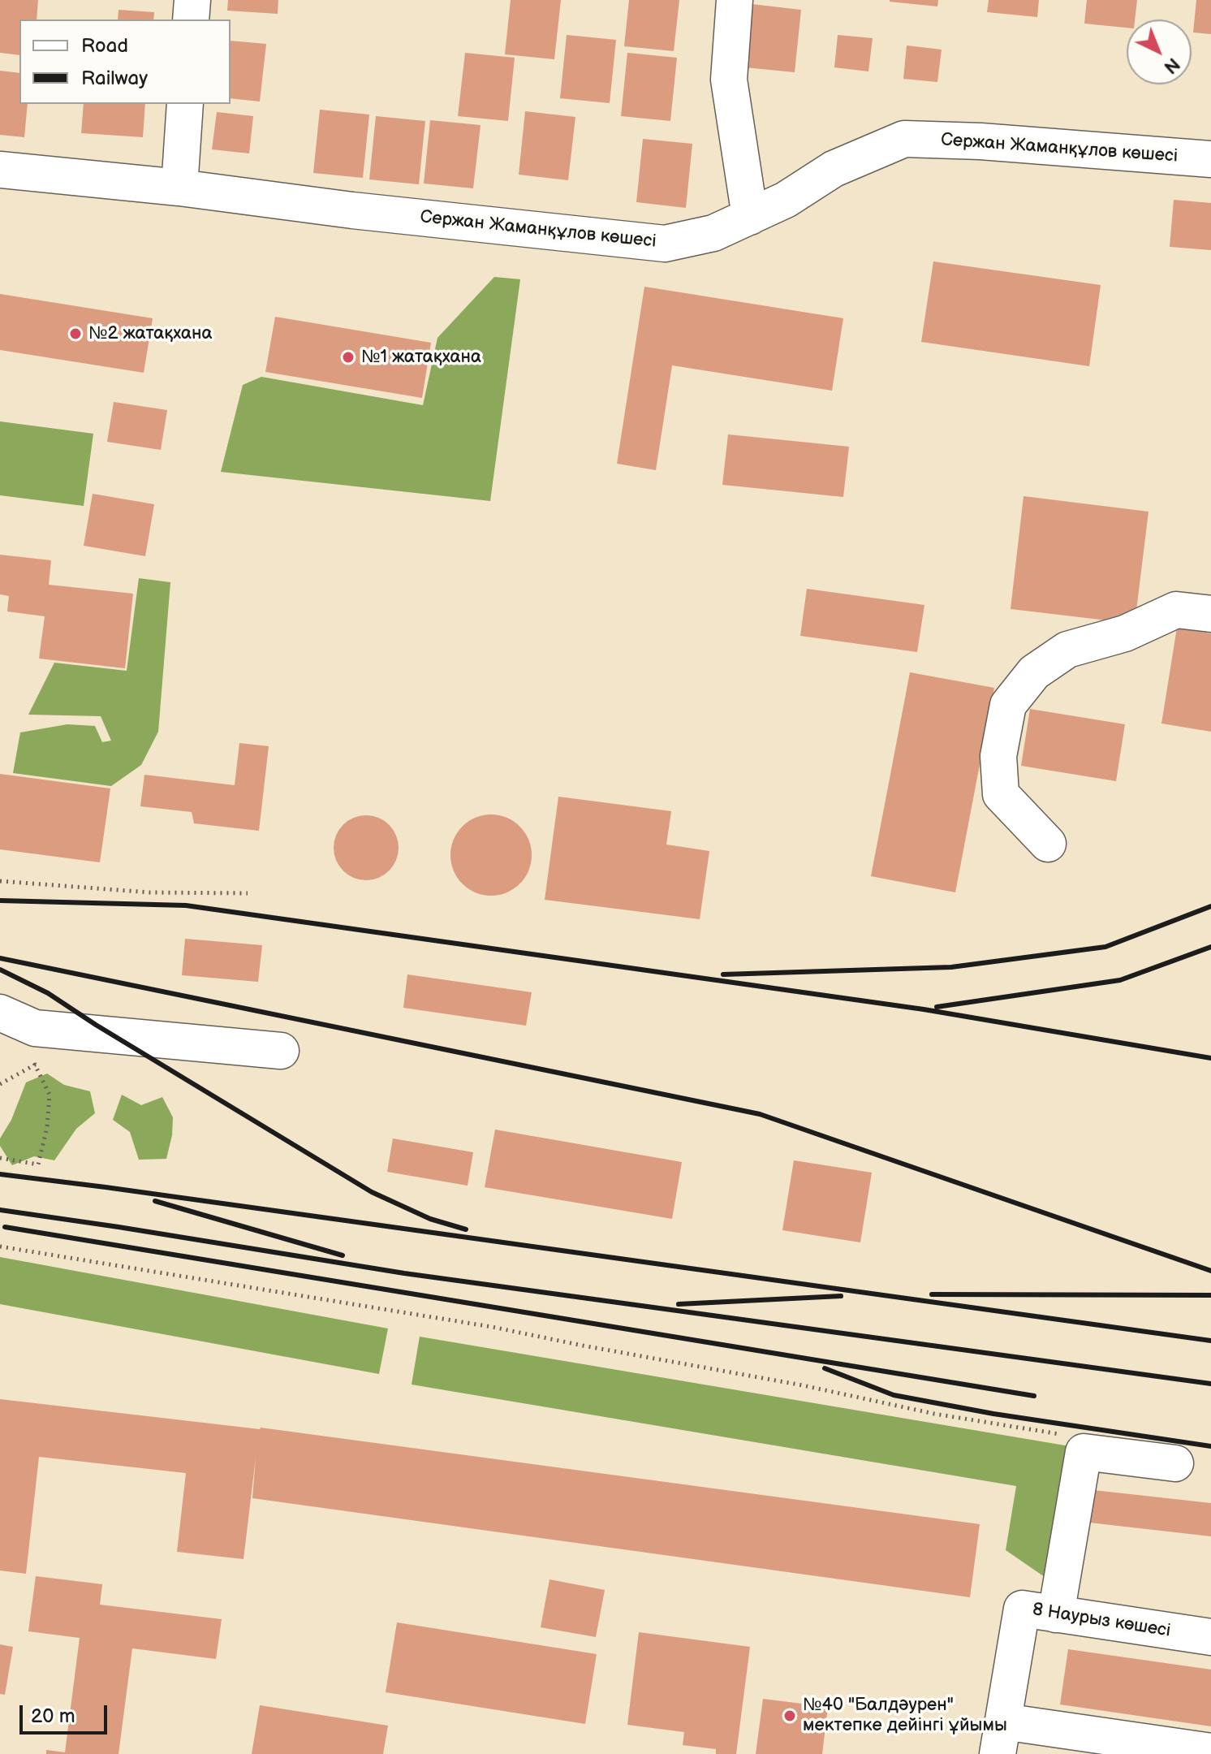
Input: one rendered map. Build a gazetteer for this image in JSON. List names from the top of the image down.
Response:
{
  "streets": {
    "street": ["Сержан Жаманқұлов көшесі", "8 Наурыз көшесі"]
  },
  "places": ["№2 жатақхана", "№1 жатақхана", "№40 \"Балдәурен\" мектепке дейінгі ұйымы"],
  "legend": ["Road", "Railway"],
  "scale_bar": "20 m",
  "north": "bottom right"
}
